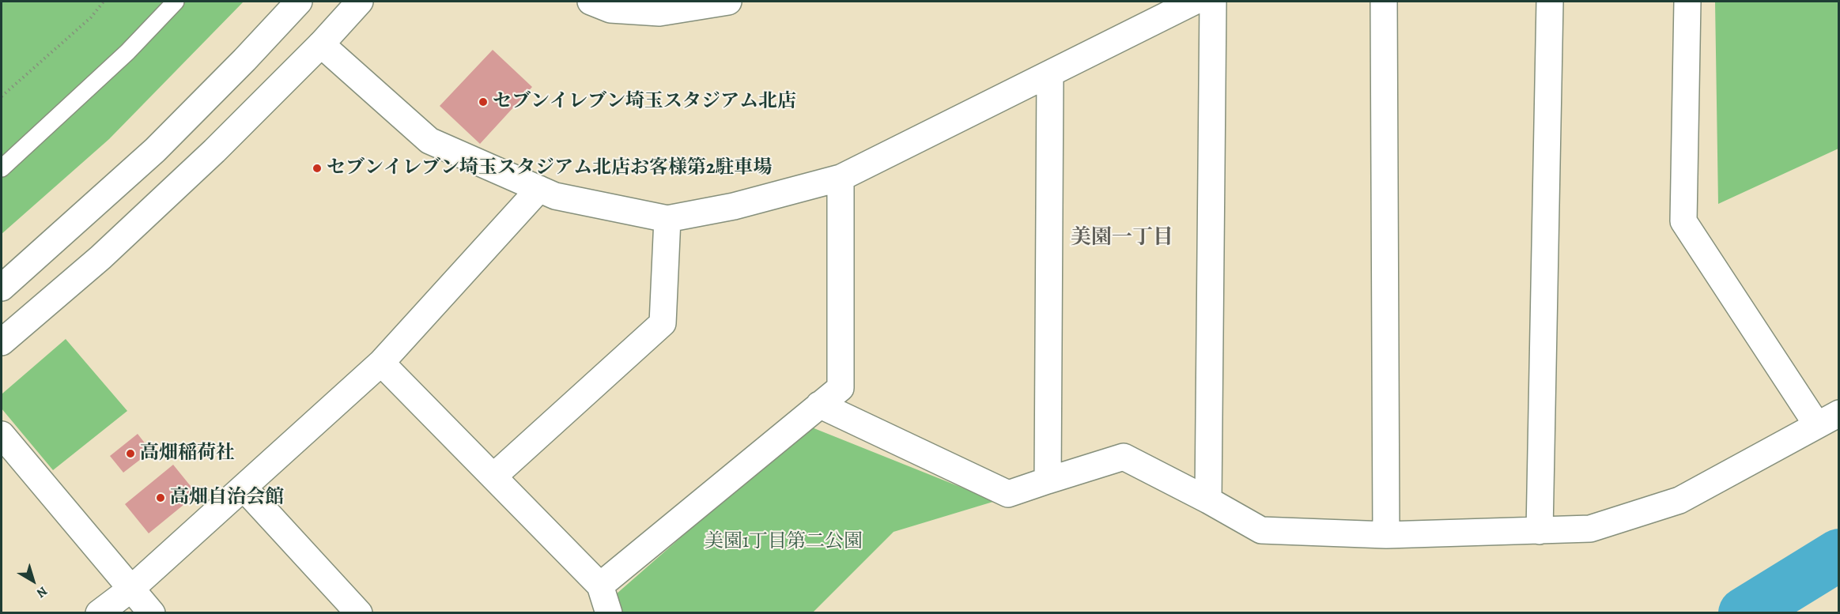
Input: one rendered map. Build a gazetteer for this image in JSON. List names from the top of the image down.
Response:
{
  "districts": ["美園一丁目"],
  "parks": ["美園1丁目第二公園"],
  "places": [
    "セブンイレブン埼玉スタジアム北店",
    "セブンイレブン埼玉スタジアム北店お客様第2駐車場",
    "高畑稲荷社",
    "高畑自治会館"
  ],
  "north": "bottom right"
}
